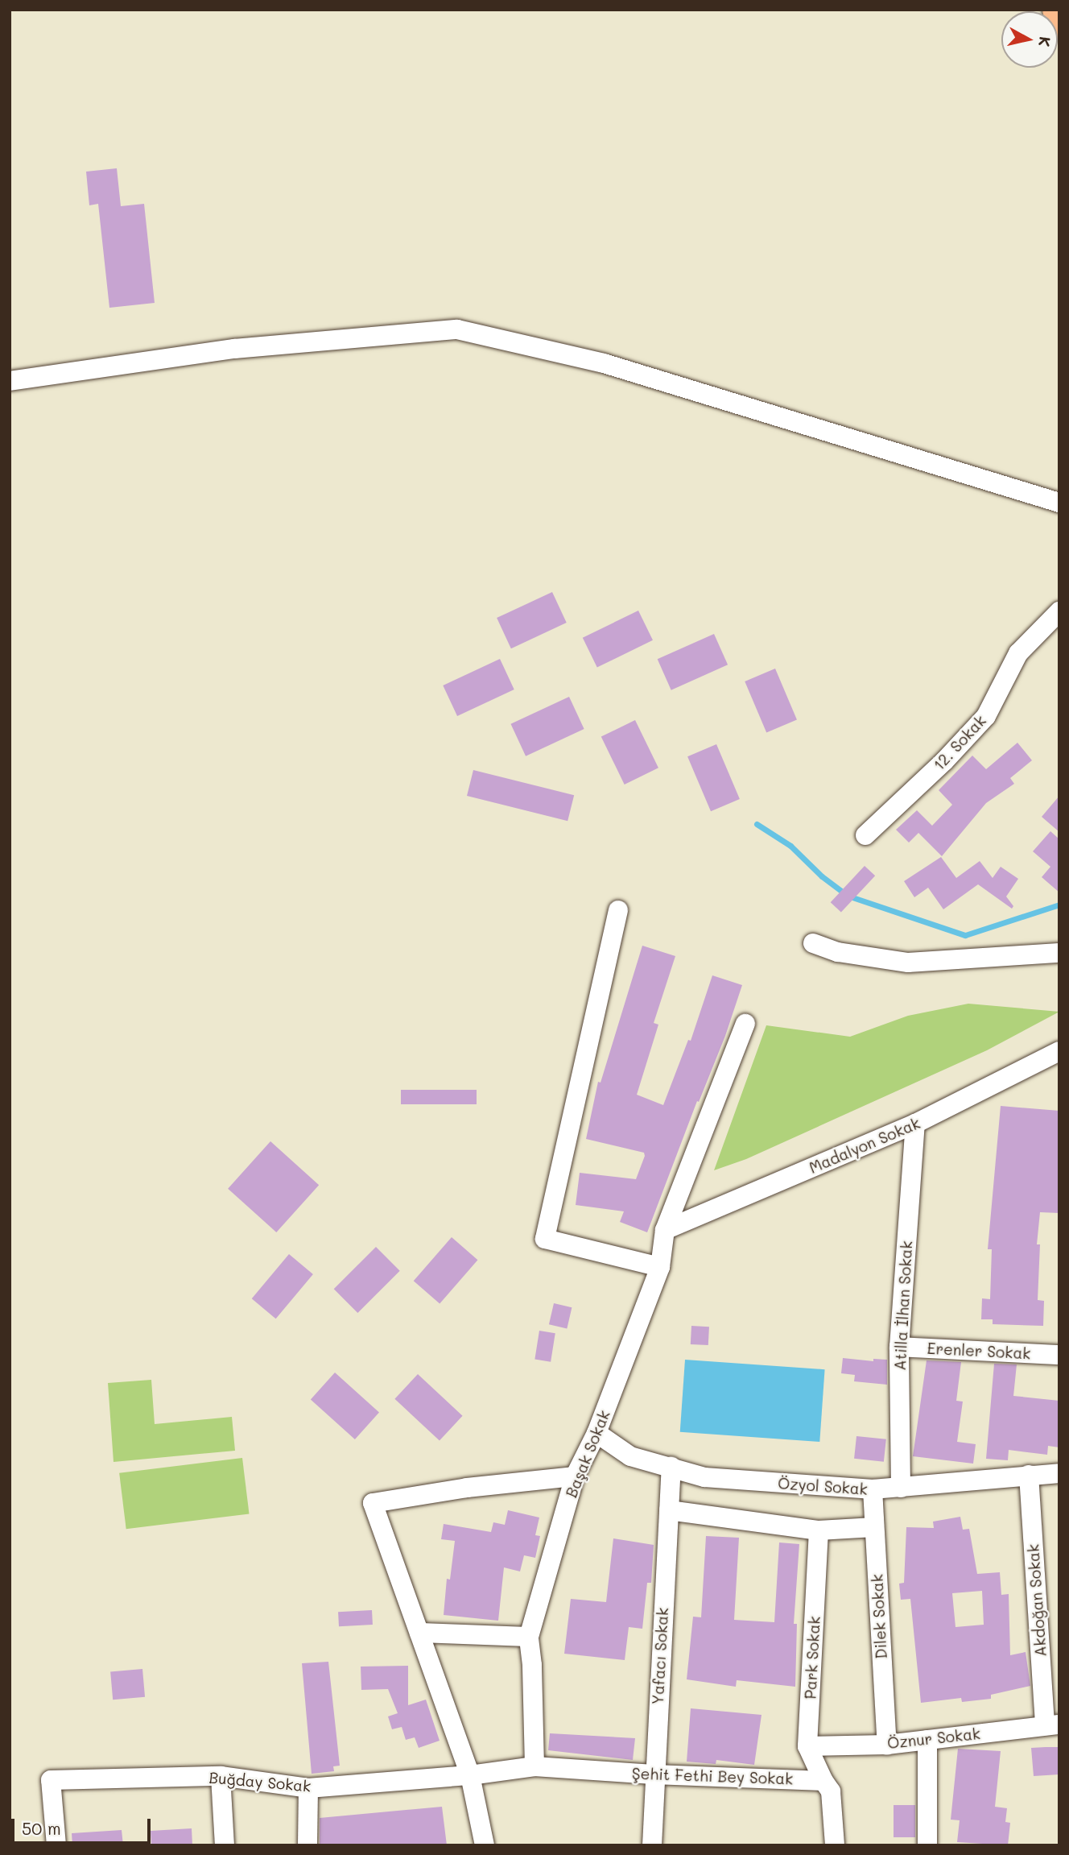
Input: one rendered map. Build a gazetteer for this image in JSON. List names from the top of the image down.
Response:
{
  "streets": {
    "street": [
      "12. Sokak",
      "Madalyon Sokak",
      "Atilla İlhan Sokak",
      "Erenler Sokak",
      "Başak Sokak",
      "Özyol Sokak",
      "Akdoğan Sokak",
      "Dilek Sokak",
      "Yafacı Sokak",
      "Park Sokak",
      "Öznur Sokak",
      "Şehit Fethi Bey Sokak",
      "Buğday Sokak"
    ]
  },
  "crossings": [
    ["Madalyon Sokak", "Atilla İlhan Sokak"],
    ["Madalyon Sokak", "Başak Sokak"],
    ["Atilla İlhan Sokak", "Erenler Sokak"],
    ["Atilla İlhan Sokak", "Özyol Sokak"],
    ["Başak Sokak", "Özyol Sokak"],
    ["Başak Sokak", "Şehit Fethi Bey Sokak"],
    ["Özyol Sokak", "Akdoğan Sokak"],
    ["Özyol Sokak", "Dilek Sokak"],
    ["Özyol Sokak", "Yafacı Sokak"],
    ["Akdoğan Sokak", "Öznur Sokak"],
    ["Dilek Sokak", "Öznur Sokak"],
    ["Yafacı Sokak", "Şehit Fethi Bey Sokak"],
    ["Park Sokak", "Öznur Sokak"],
    ["Park Sokak", "Şehit Fethi Bey Sokak"]
  ],
  "scale_bar": "50 m",
  "north": "right"
}
